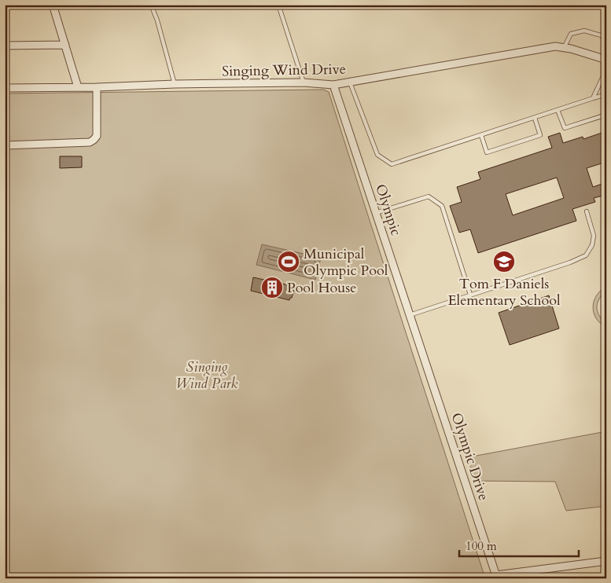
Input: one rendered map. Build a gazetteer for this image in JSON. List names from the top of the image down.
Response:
{
  "streets": {
    "street": ["Singing Wind Drive", "Olympic", "Olympic Drive"]
  },
  "crossings": [
    ["Singing Wind Drive", "Olympic"],
    ["Olympic", "Olympic Drive"]
  ],
  "parks": ["Singing Wind Park"],
  "places": {
    "sports": ["Municipal Olympic Pool"],
    "school or university": ["Tom F Daniels Elementary School"],
    "building": ["Pool House"]
  },
  "scale_bar": "100 m"
}
